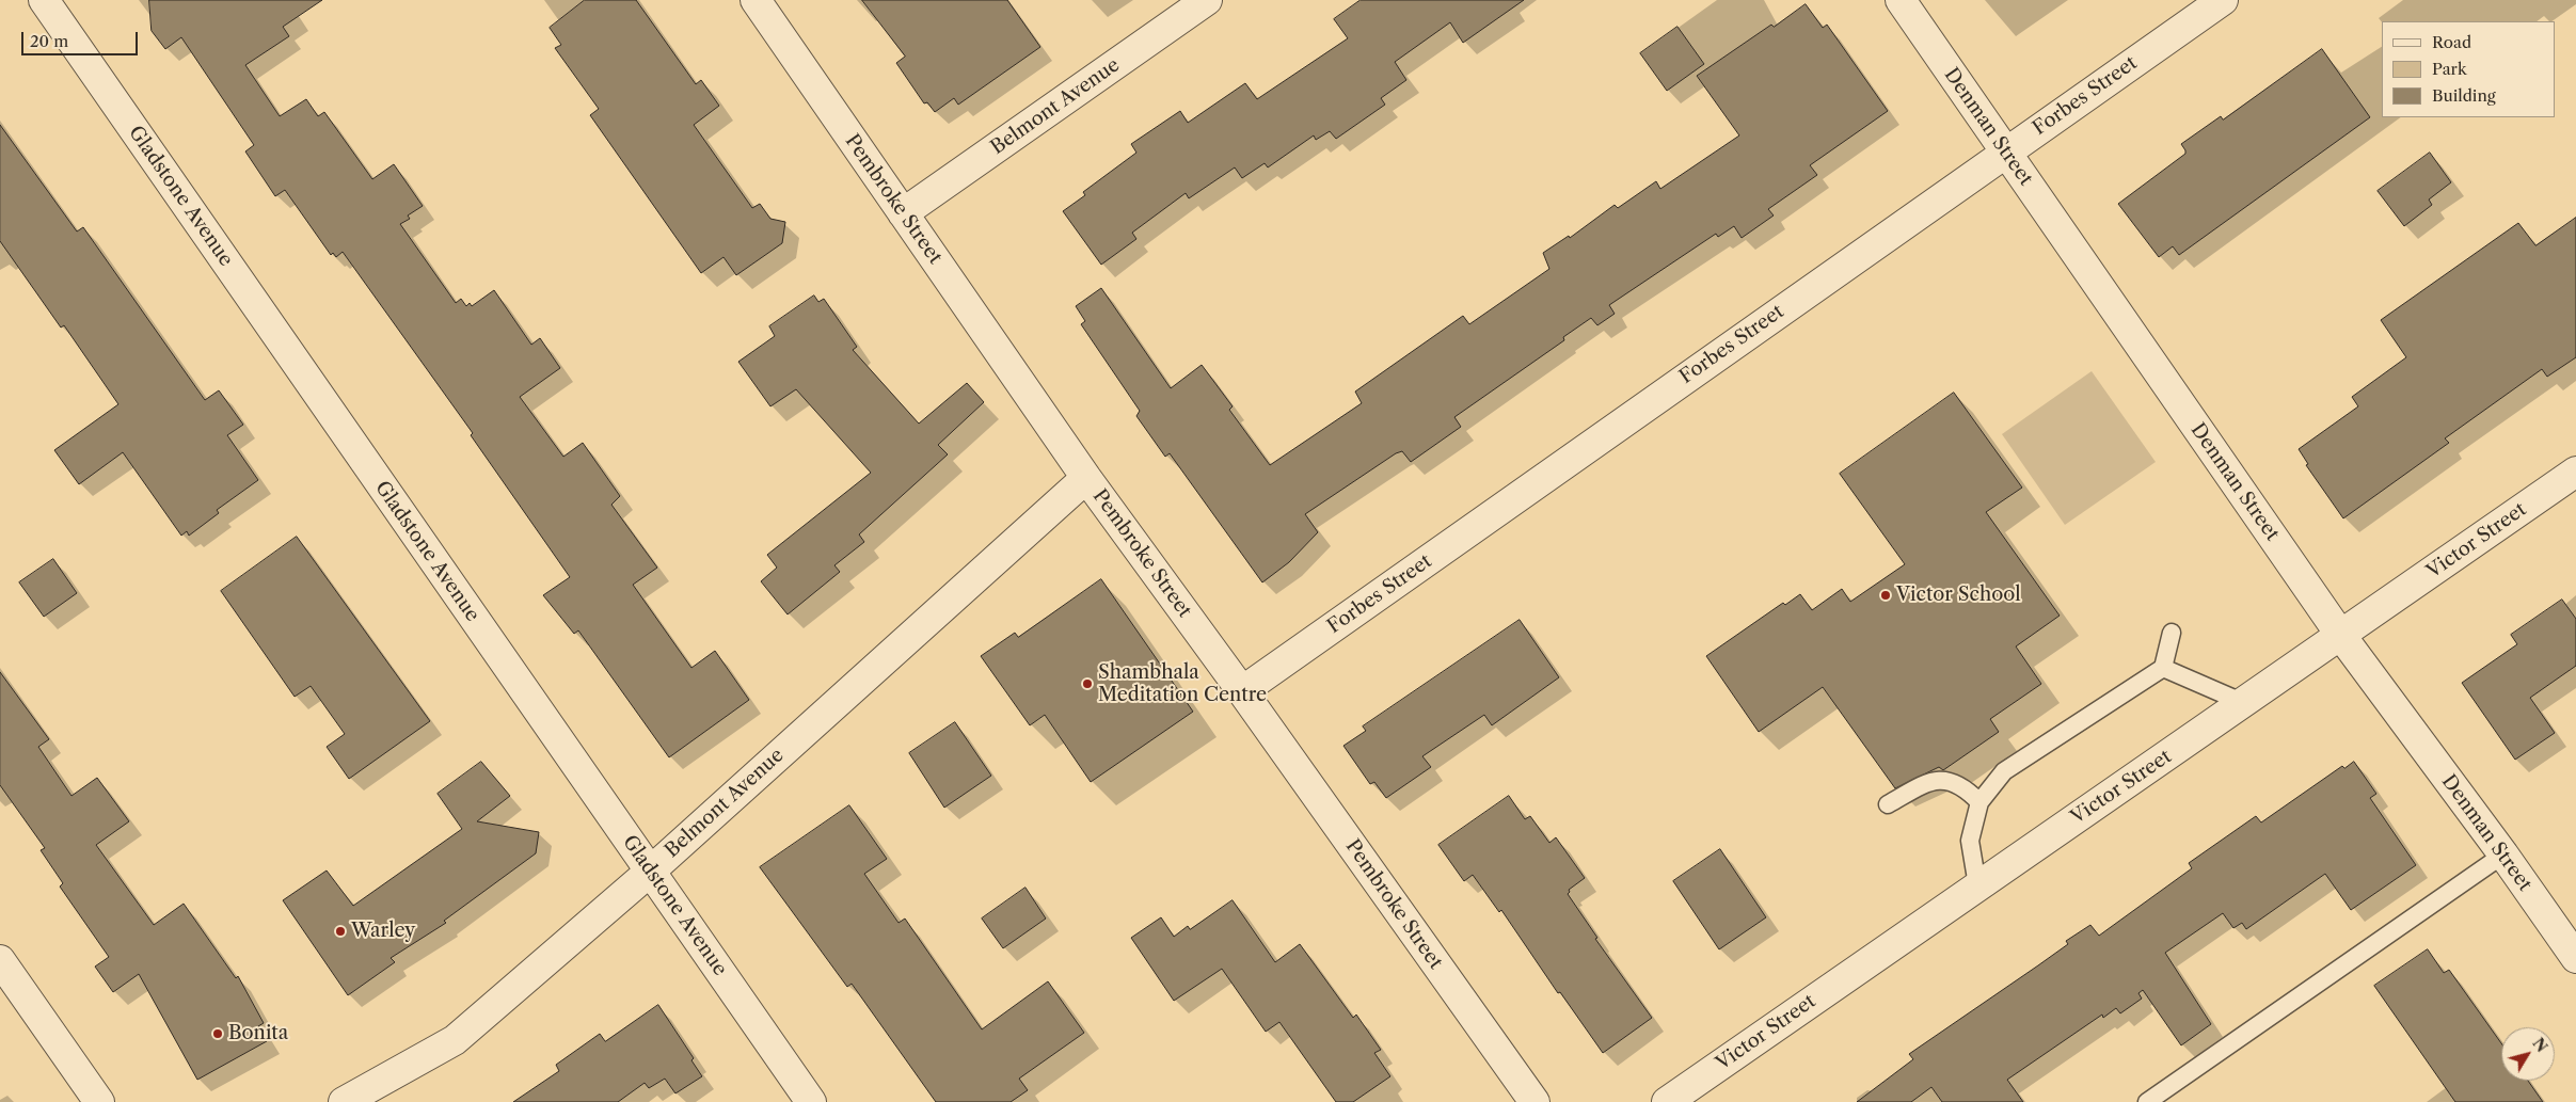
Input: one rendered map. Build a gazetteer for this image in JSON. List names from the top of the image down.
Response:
{
  "streets": {
    "street": [
      "Forbes Street",
      "Belmont Avenue",
      "Denman Street",
      "Gladstone Avenue",
      "Pembroke Street",
      "Victor Street"
    ]
  },
  "crossings": [
    ["Forbes Street", "Denman Street"],
    ["Forbes Street", "Pembroke Street"],
    ["Belmont Avenue", "Gladstone Avenue"],
    ["Belmont Avenue", "Pembroke Street"],
    ["Denman Street", "Victor Street"]
  ],
  "places": [
    "Victor School",
    "Shambhala Meditation Centre",
    "Warley",
    "Bonita"
  ],
  "legend": ["Road", "Park", "Building"],
  "scale_bar": "20 m",
  "north": "top right"
}
